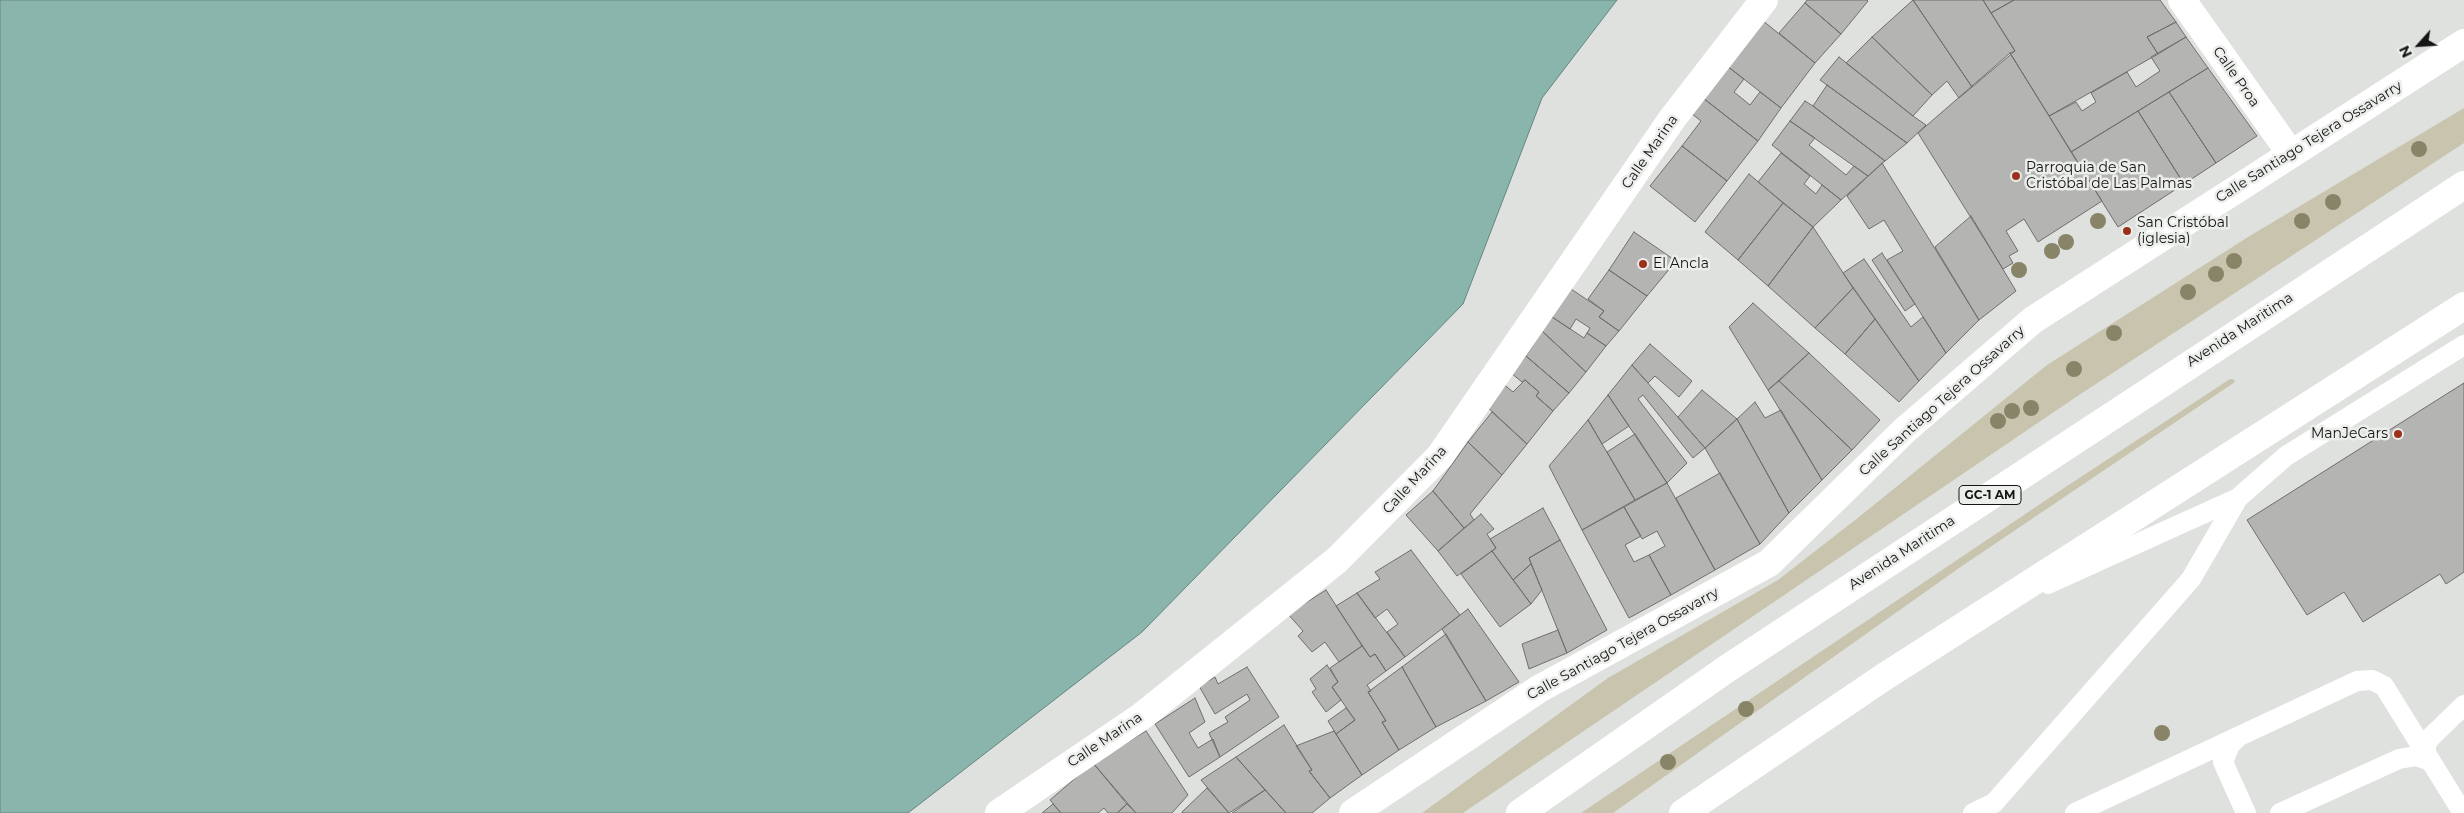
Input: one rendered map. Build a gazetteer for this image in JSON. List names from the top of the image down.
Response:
{
  "streets": {
    "main road": [
      "Calle Proa",
      "Calle Santiago Tejera Ossavarry",
      "Calle Marina",
      "Avenida Maritima",
      "GC-1 AM"
    ]
  },
  "crossings": [
    ["Calle Proa", "Calle Santiago Tejera Ossavarry"]
  ],
  "places": [
    "Parroquia de San Cristóbal de Las Palmas",
    "San Cristóbal (iglesia)",
    "El Ancla",
    "ManJeCars"
  ],
  "north": "bottom left"
}
